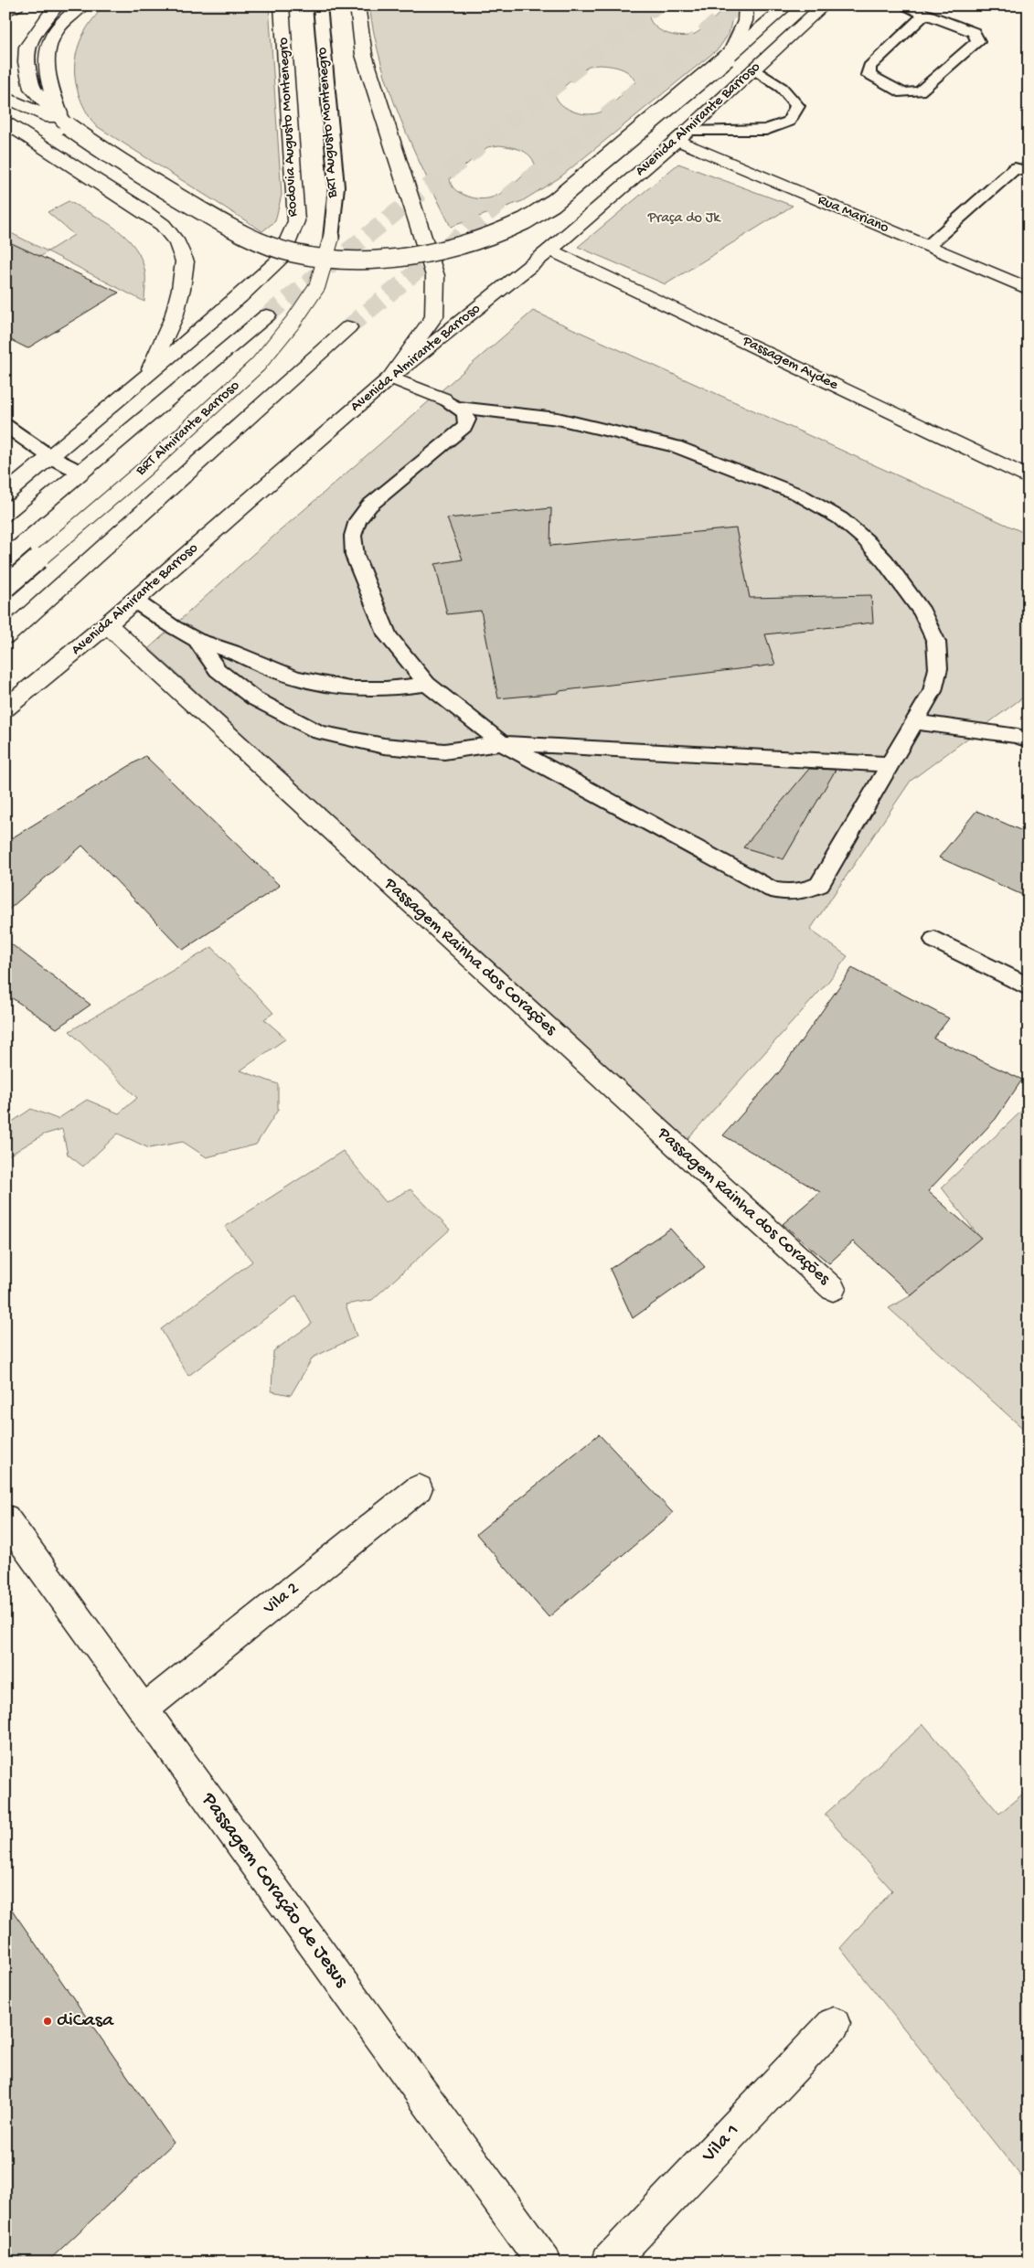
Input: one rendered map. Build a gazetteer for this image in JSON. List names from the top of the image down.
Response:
{
  "streets": {
    "main road": [
      "Avenida Almirante Barroso",
      "Rodovia Augusto Montenegro",
      "Rua Mariano",
      "Passagem Aydee",
      "Passagem Rainha dos Corações",
      "Vila 2",
      "Passagem Coração de Jesus",
      "Vila 1"
    ],
    "lane": ["BRT Augusto Montenegro", "BRT Almirante Barroso"]
  },
  "crossings": [
    ["Avenida Almirante Barroso", "Rua Mariano"],
    ["Avenida Almirante Barroso", "Passagem Aydee"],
    ["Avenida Almirante Barroso", "Passagem Rainha dos Corações"],
    ["BRT Augusto Montenegro", "BRT Almirante Barroso"],
    ["Vila 2", "Passagem Coração de Jesus"]
  ],
  "parks": ["Praça do Jk"],
  "places": ["diCasa"]
}
